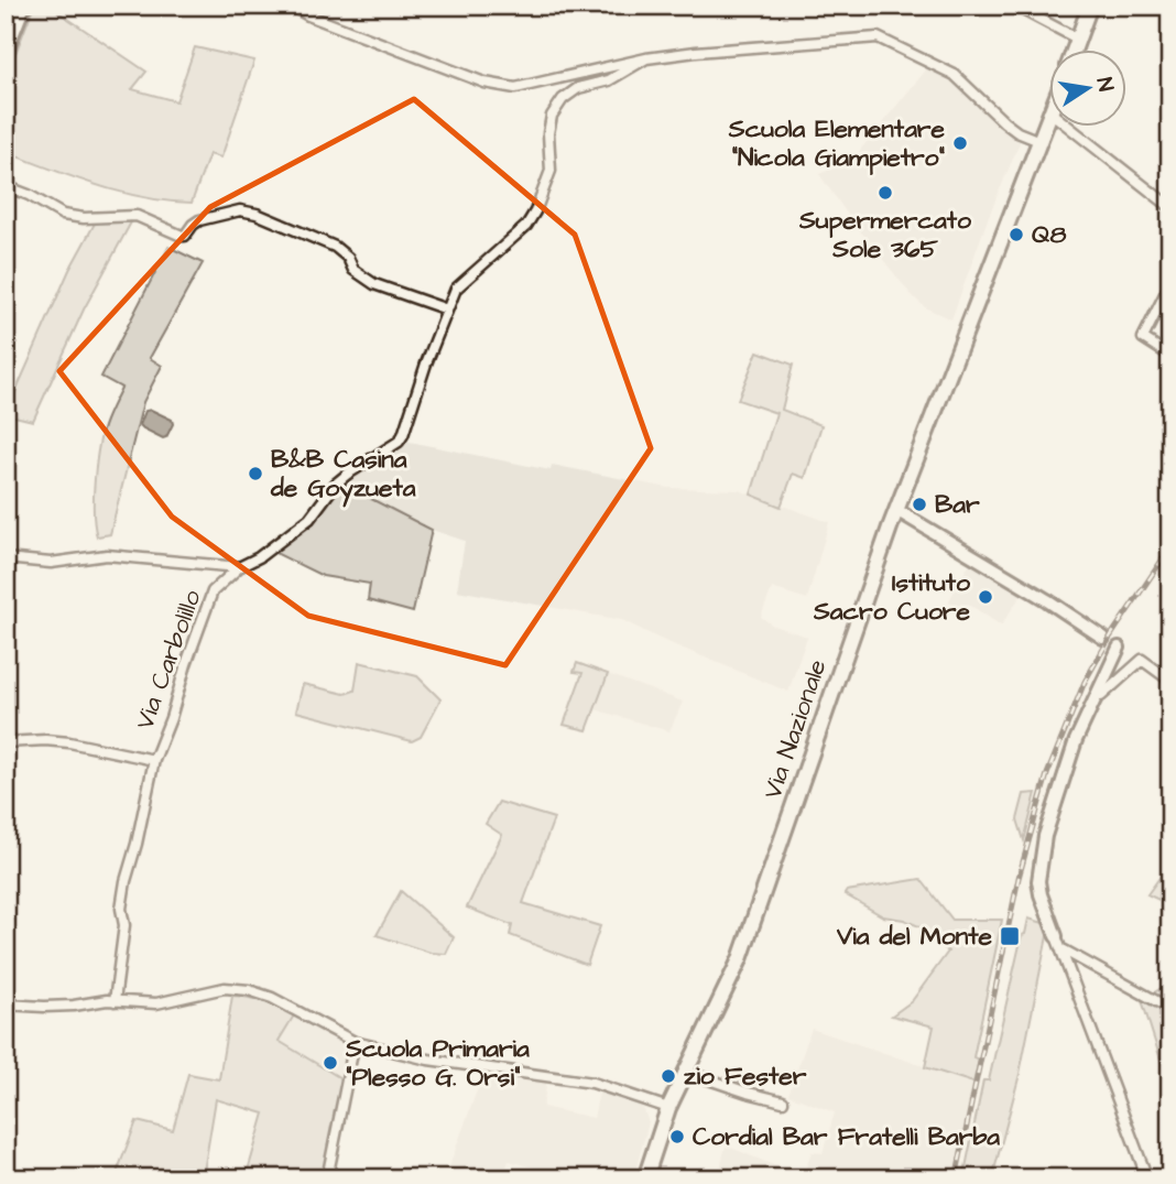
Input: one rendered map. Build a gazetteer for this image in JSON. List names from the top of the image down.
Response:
{
  "streets": {
    "main road": ["Via Nazionale"],
    "street": ["Via Carbolillo"]
  },
  "places": {
    "other": [
      "Scuola Elementare \"Nicola Giampietro\"",
      "Supermercato Sole 365",
      "Q8",
      "B&B Casina de Goyzueta",
      "Bar",
      "Istituto Sacro Cuore",
      "Scuola Primaria \"Plesso G. Orsi\"",
      "zio Fester",
      "Cordial Bar Fratelli Barba"
    ],
    "transit": ["Via del Monte"]
  },
  "north": "right"
}
